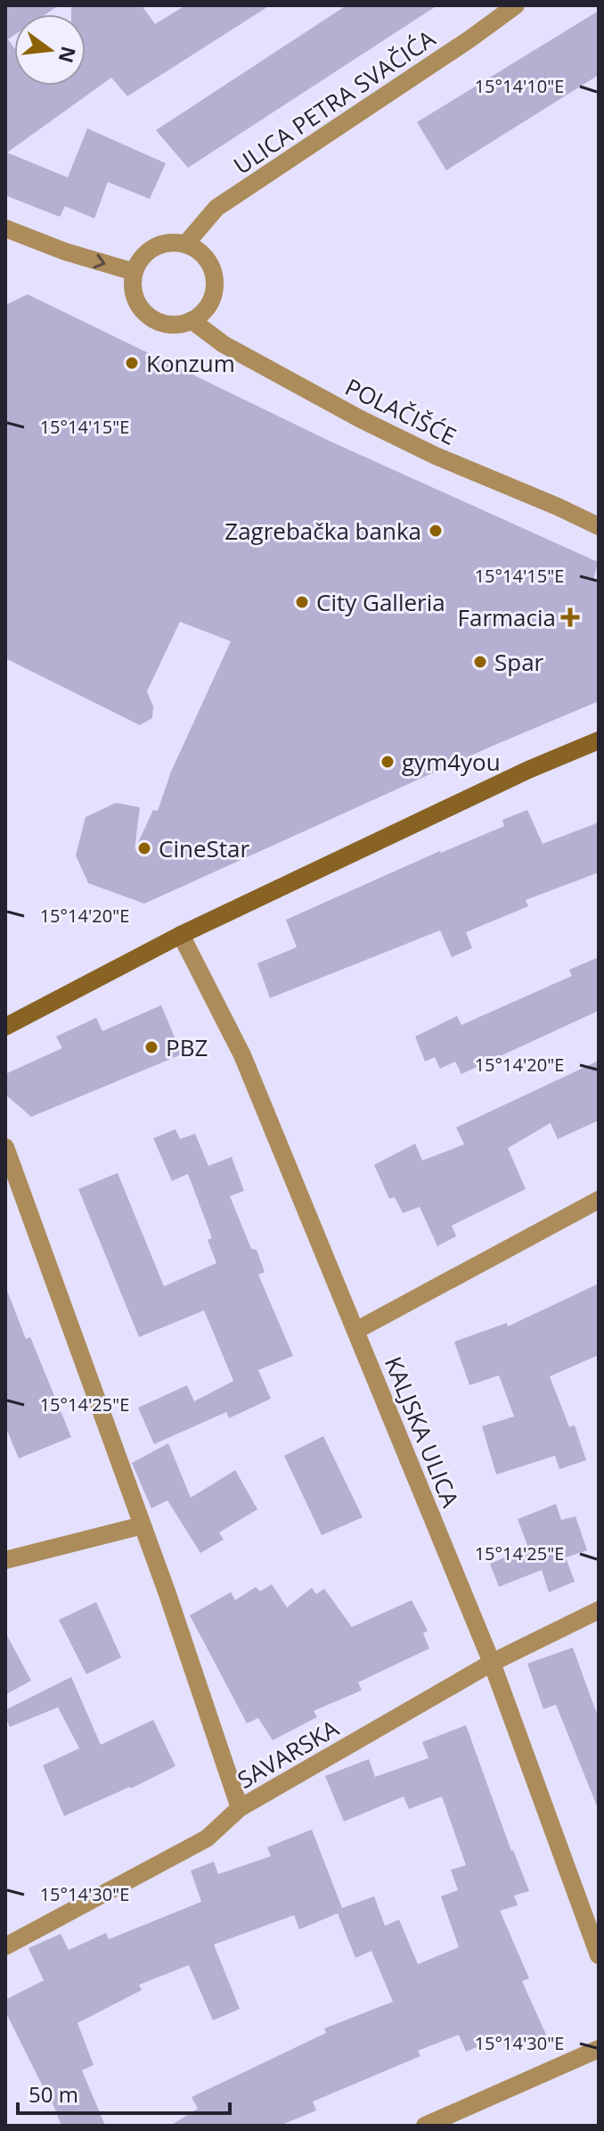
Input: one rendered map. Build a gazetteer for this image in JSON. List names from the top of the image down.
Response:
{
  "streets": {
    "street": [
      "ULICA PETRA SVAČIĆA",
      "POLAČIŠĆE",
      "KALJSKA ULICA",
      "SAVARSKA"
    ]
  },
  "crossings": [
    ["ULICA PETRA SVAČIĆA", "POLAČIŠĆE"],
    ["KALJSKA ULICA", "SAVARSKA"]
  ],
  "places": {
    "other": [
      "Konzum",
      "Zagrebačka banka",
      "City Galleria",
      "Spar",
      "gym4you",
      "CineStar",
      "PBZ"
    ],
    "health": ["Farmacia"]
  },
  "scale_bar": "50 m",
  "north": "right",
  "coordinates": [
    "15°14'10\"E",
    "15°14'15\"E",
    "15°14'20\"E",
    "15°14'25\"E",
    "15°14'30\"E"
  ]
}
